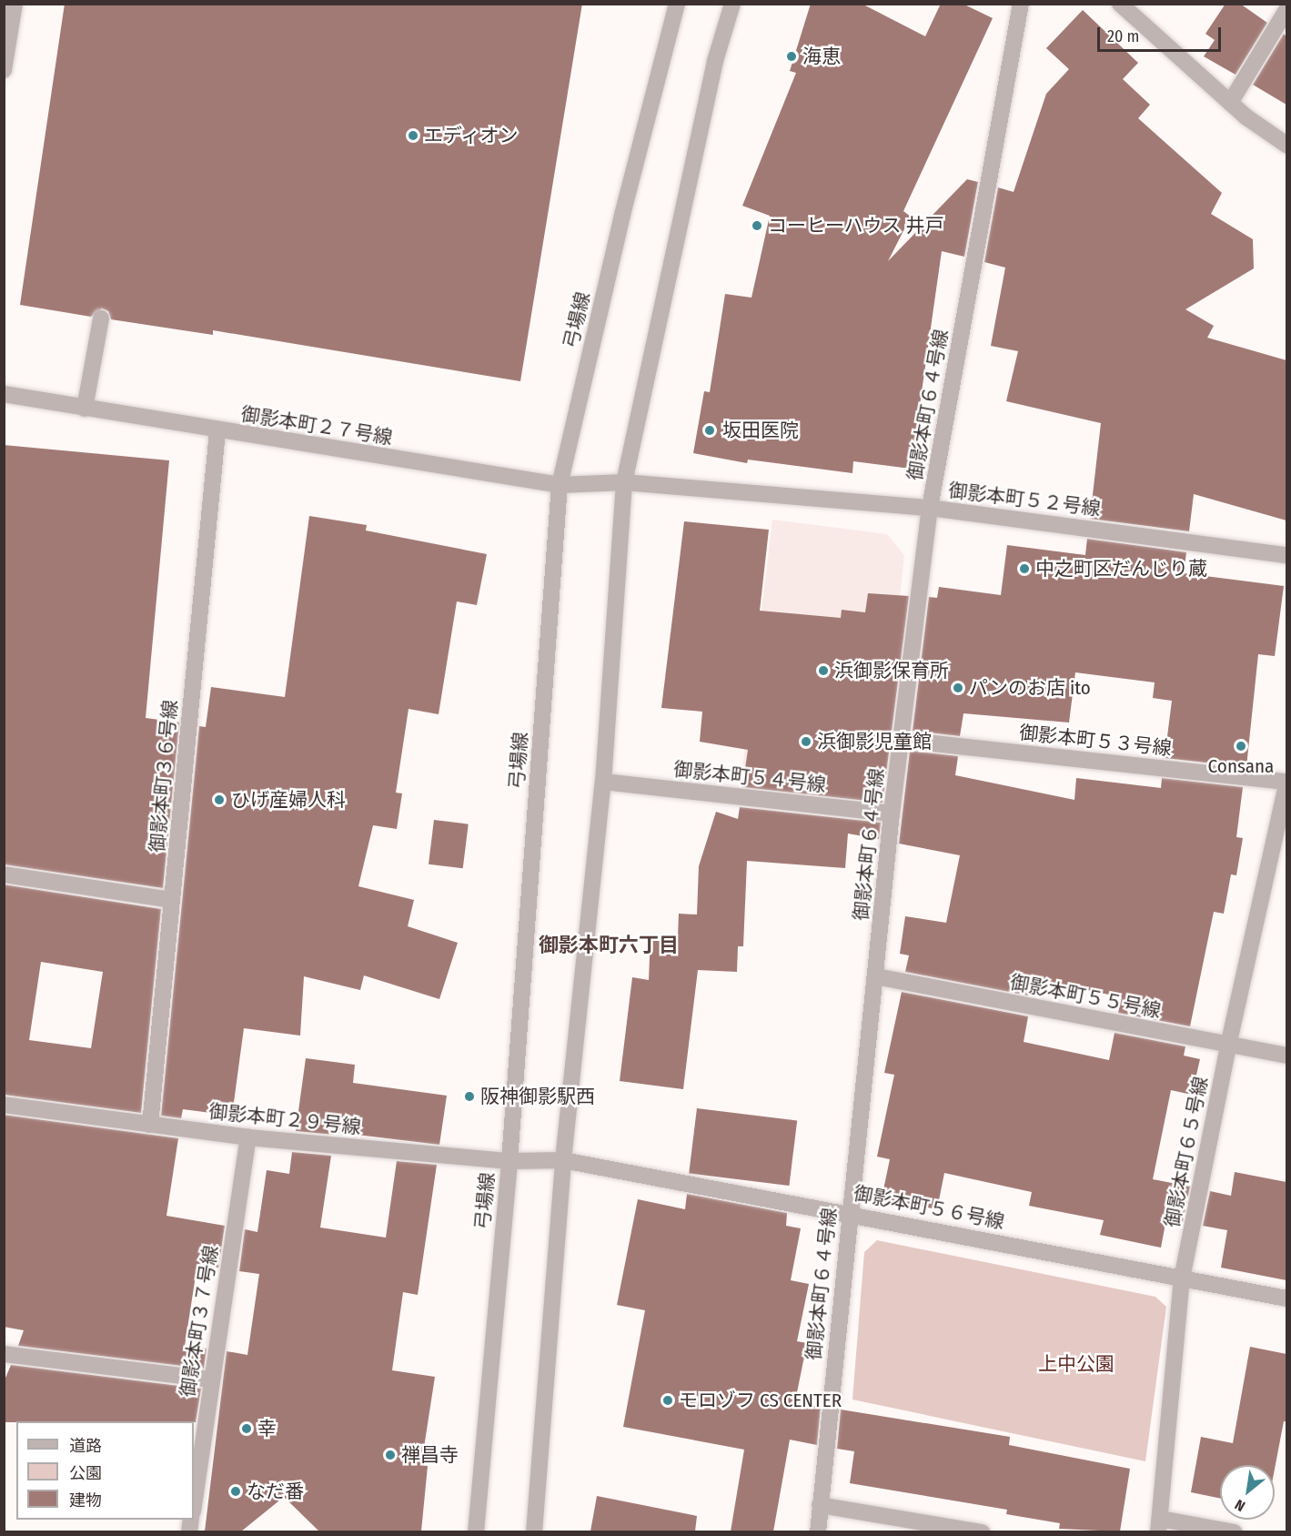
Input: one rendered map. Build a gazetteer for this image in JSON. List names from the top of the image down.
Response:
{
  "streets": {
    "street": [
      "弓場線",
      "御影本町６４号線",
      "御影本町２７号線",
      "御影本町５２号線",
      "御影本町５３号線",
      "御影本町３６号線",
      "御影本町５４号線",
      "御影本町５５号線",
      "御影本町２９号線",
      "御影本町６５号線",
      "御影本町５６号線",
      "御影本町３７号線"
    ]
  },
  "crossings": [
    ["弓場線", "御影本町２７号線"],
    ["弓場線", "御影本町２９号線"],
    ["御影本町６４号線", "御影本町５２号線"],
    ["御影本町６４号線", "御影本町５３号線"],
    ["御影本町６４号線", "御影本町５４号線"],
    ["御影本町６４号線", "御影本町５５号線"],
    ["御影本町６４号線", "御影本町５６号線"],
    ["御影本町２７号線", "御影本町５２号線"],
    ["御影本町２７号線", "御影本町３６号線"],
    ["御影本町５３号線", "御影本町６５号線"],
    ["御影本町３６号線", "御影本町２９号線"],
    ["御影本町５５号線", "御影本町６５号線"],
    ["御影本町２９号線", "御影本町５６号線"],
    ["御影本町２９号線", "御影本町３７号線"],
    ["御影本町６５号線", "御影本町５６号線"]
  ],
  "districts": ["御影本町六丁目"],
  "parks": ["上中公園"],
  "places": [
    "海恵",
    "エディオン",
    "コーヒーハウス 井戸",
    "坂田医院",
    "中之町区だんじり蔵",
    "浜御影保育所",
    "パンのお店 ito",
    "浜御影児童館",
    "Consana",
    "ひげ産婦人科",
    "阪神御影駅西",
    "モロゾフ CS CENTER",
    "幸",
    "禅昌寺",
    "なだ番"
  ],
  "legend": ["道路", "公園", "建物"],
  "scale_bar": "20 m",
  "north": "bottom left"
}
